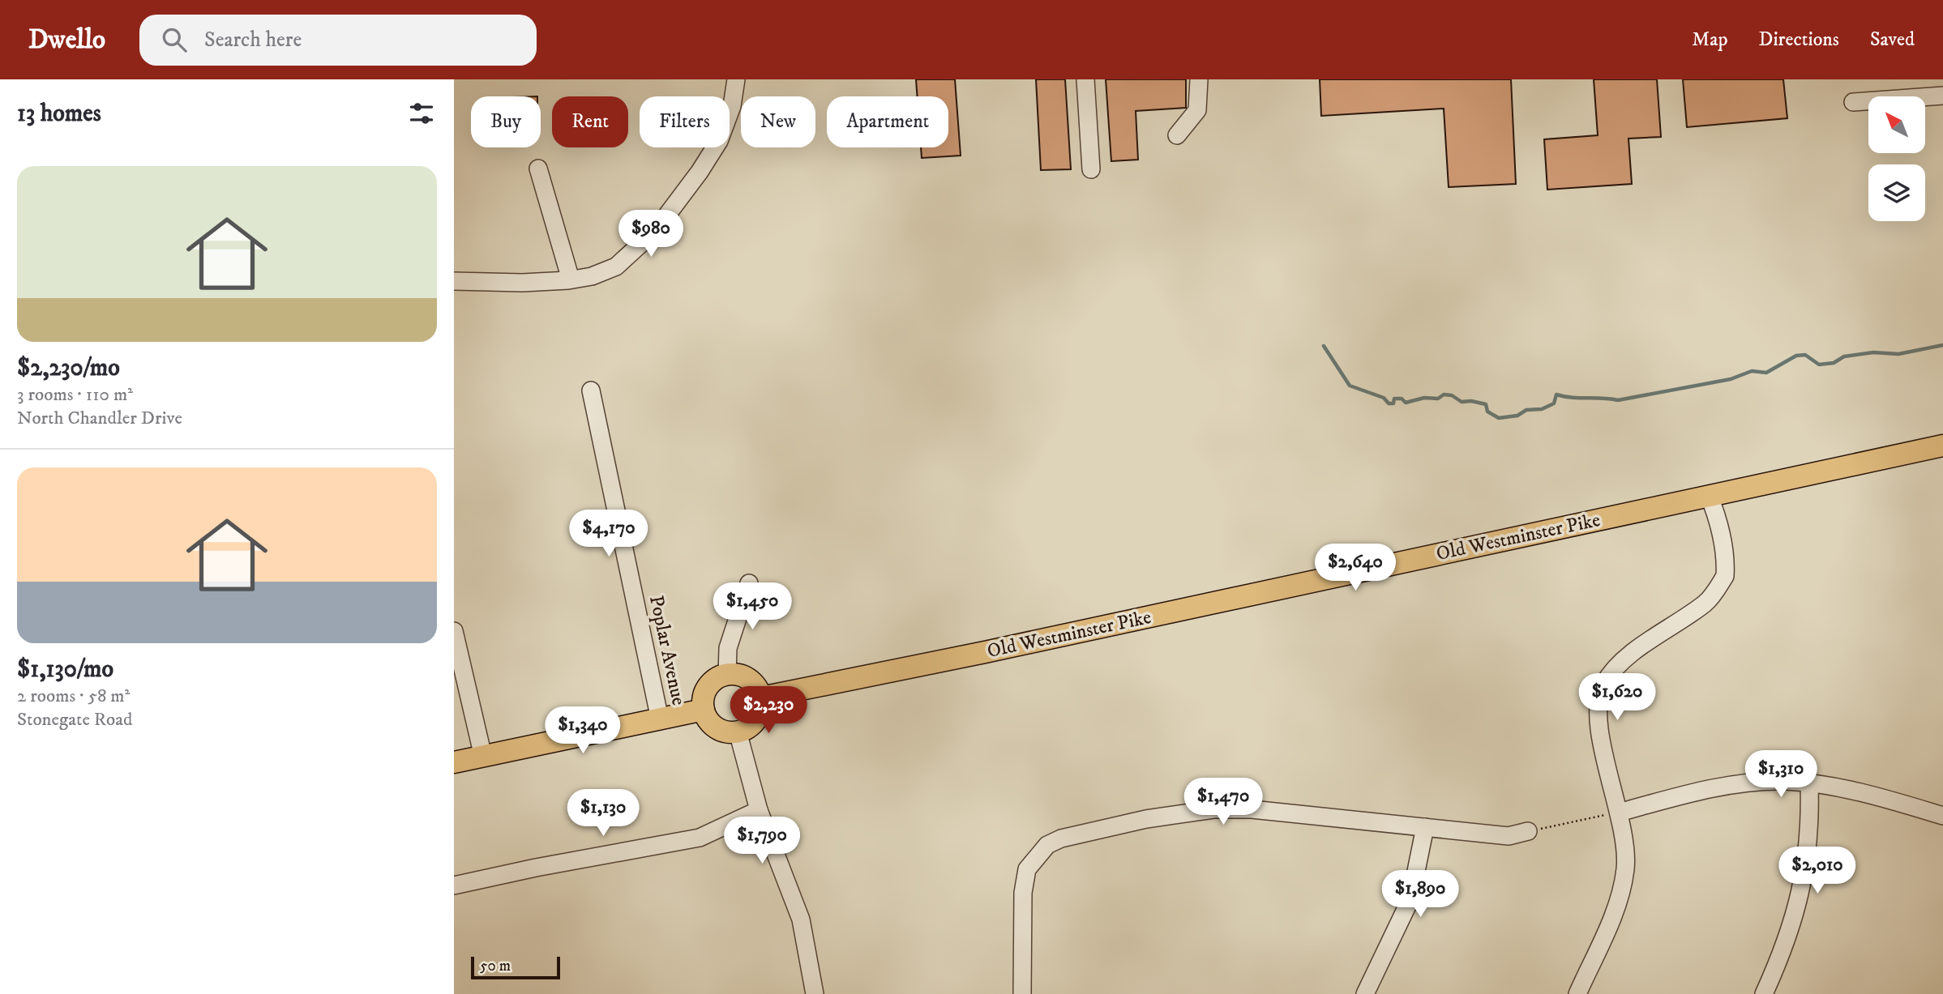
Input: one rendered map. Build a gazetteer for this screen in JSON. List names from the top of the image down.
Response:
{
  "streets": {
    "main road": ["Old Westminster Pike"],
    "street": ["Poplar Avenue"]
  },
  "scale_bar": "50 m",
  "north": "top left",
  "page": {
    "header": "Dwello",
    "search": "Search here",
    "nav": ["Map", "Directions", "Saved"],
    "heading": "13 homes",
    "chip": [
      "Buy",
      "Rent",
      "Filters",
      "New",
      "Apartment"
    ],
    "list": [
      {
        "name": "$2,230/mo",
        "note": "3 rooms · 110 m² · North Chandler Drive"
      },
      {
        "name": "$1,130/mo",
        "note": "2 rooms · 58 m² · Stonegate Road"
      }
    ],
    "price": [
      "$980",
      "$4,170",
      "$2,640",
      "$1,450",
      "$1,620",
      "$2,230",
      "$1,340",
      "$1,310",
      "$1,470",
      "$1,130",
      "$1,790",
      "$2,010",
      "$1,890"
    ],
    "scale": "50 m"
  }
}
